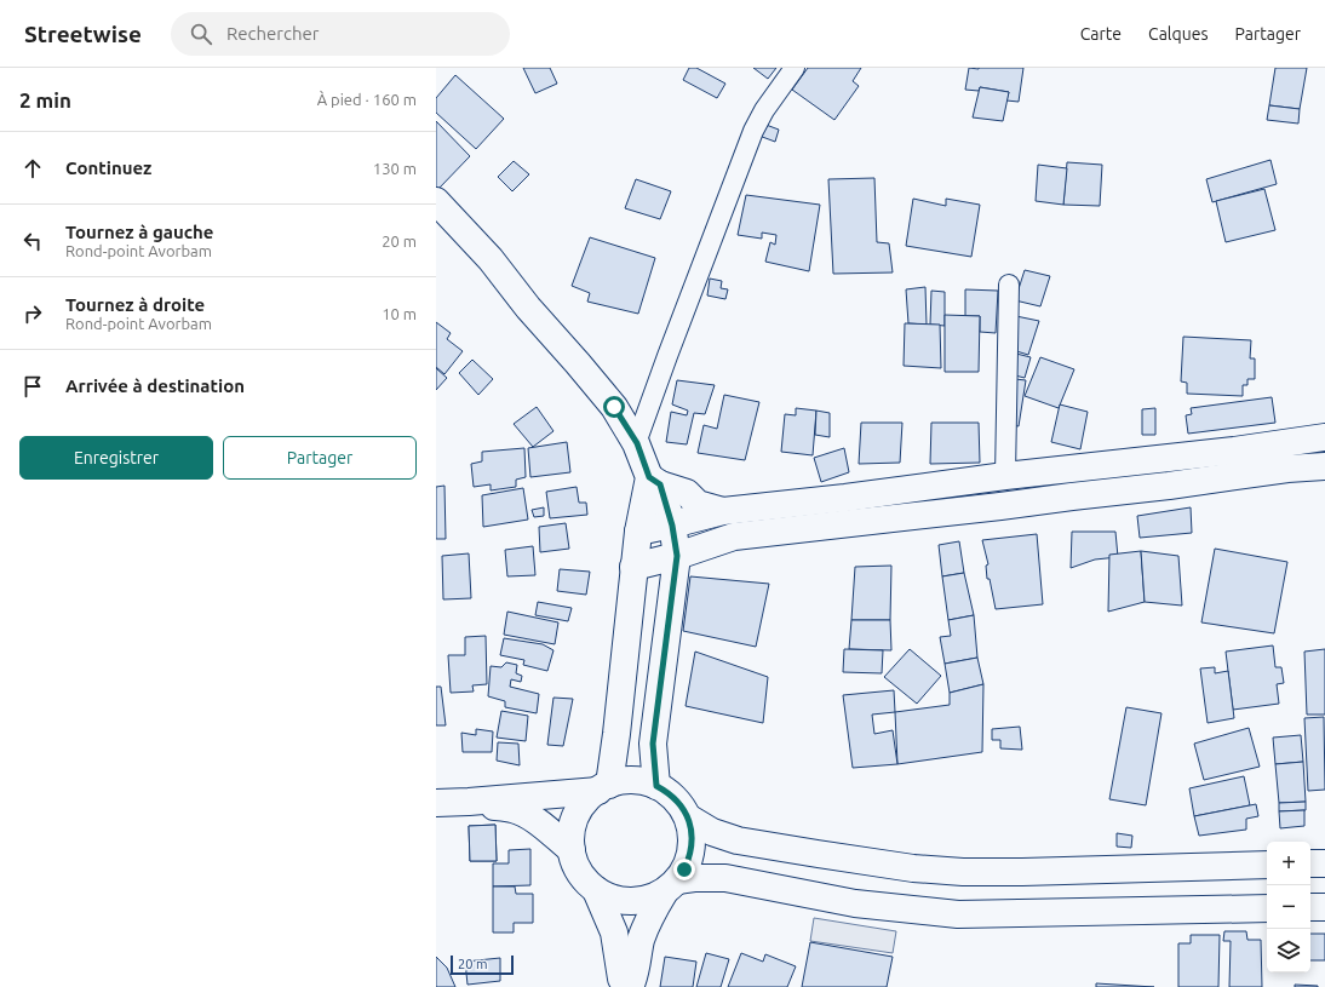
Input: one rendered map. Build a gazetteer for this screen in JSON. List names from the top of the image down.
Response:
{
  "scale_bar": "20 m",
  "page": {
    "header": "Streetwise",
    "search": "Rechercher",
    "nav": ["Carte", "Calques", "Partager"],
    "heading": ["2 min", "À pied · 160 m"],
    "list": [
      ["Continuez", "130 m"],
      ["Tournez à gauche", "Rond-point Avorbam", "20 m"],
      ["Tournez à droite", "Rond-point Avorbam", "10 m"],
      "Arrivée à destination"
    ],
    "buttons": ["Enregistrer", "Partager"],
    "map_buttons": ["+", "−"],
    "scale": "20 m"
  }
}
